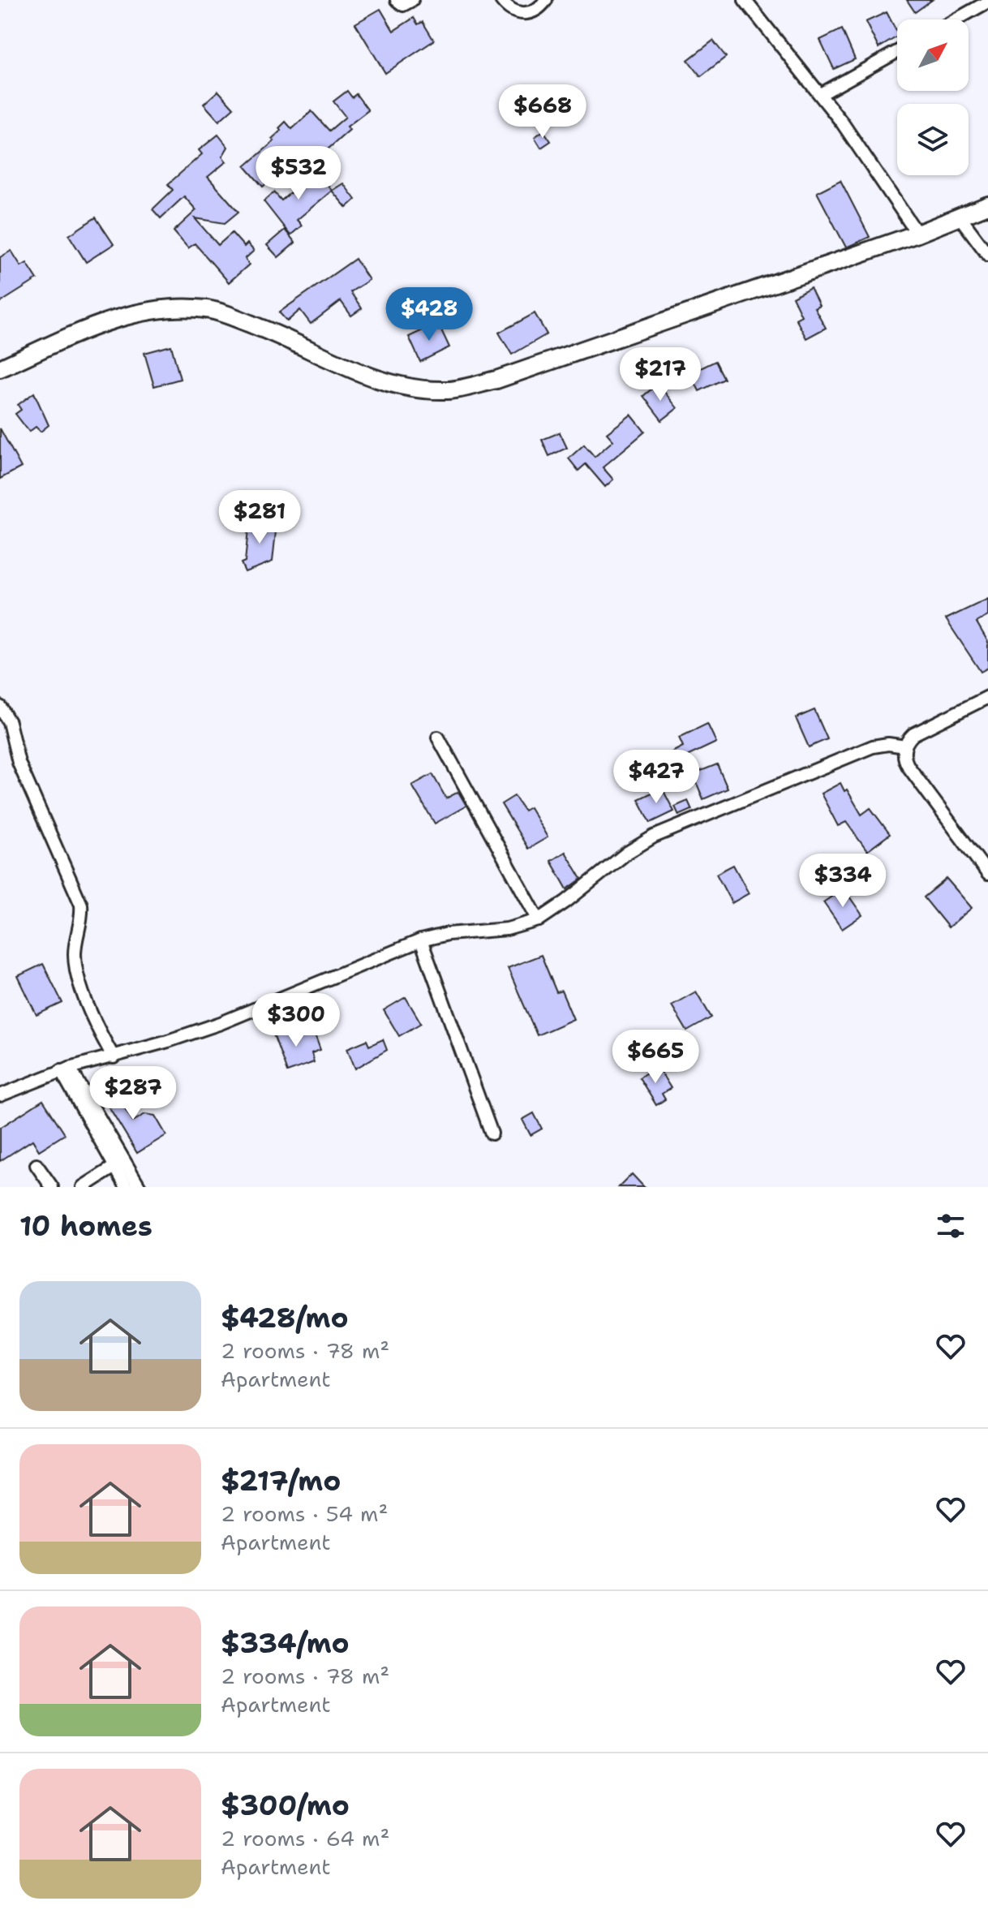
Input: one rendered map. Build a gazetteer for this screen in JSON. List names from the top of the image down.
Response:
{
  "north": "top right",
  "page": {
    "price": [
      "$668",
      "$532",
      "$428",
      "$217",
      "$281",
      "$427",
      "$334",
      "$300",
      "$665",
      "$287"
    ],
    "heading": "10 homes",
    "list": [
      {
        "name": "$428/mo",
        "note": "2 rooms · 78 m² · Apartment"
      },
      {
        "name": "$217/mo",
        "note": "2 rooms · 54 m² · Apartment"
      },
      {
        "name": "$334/mo",
        "note": "2 rooms · 78 m² · Apartment"
      },
      {
        "name": "$300/mo",
        "note": "2 rooms · 64 m² · Apartment"
      }
    ]
  }
}
